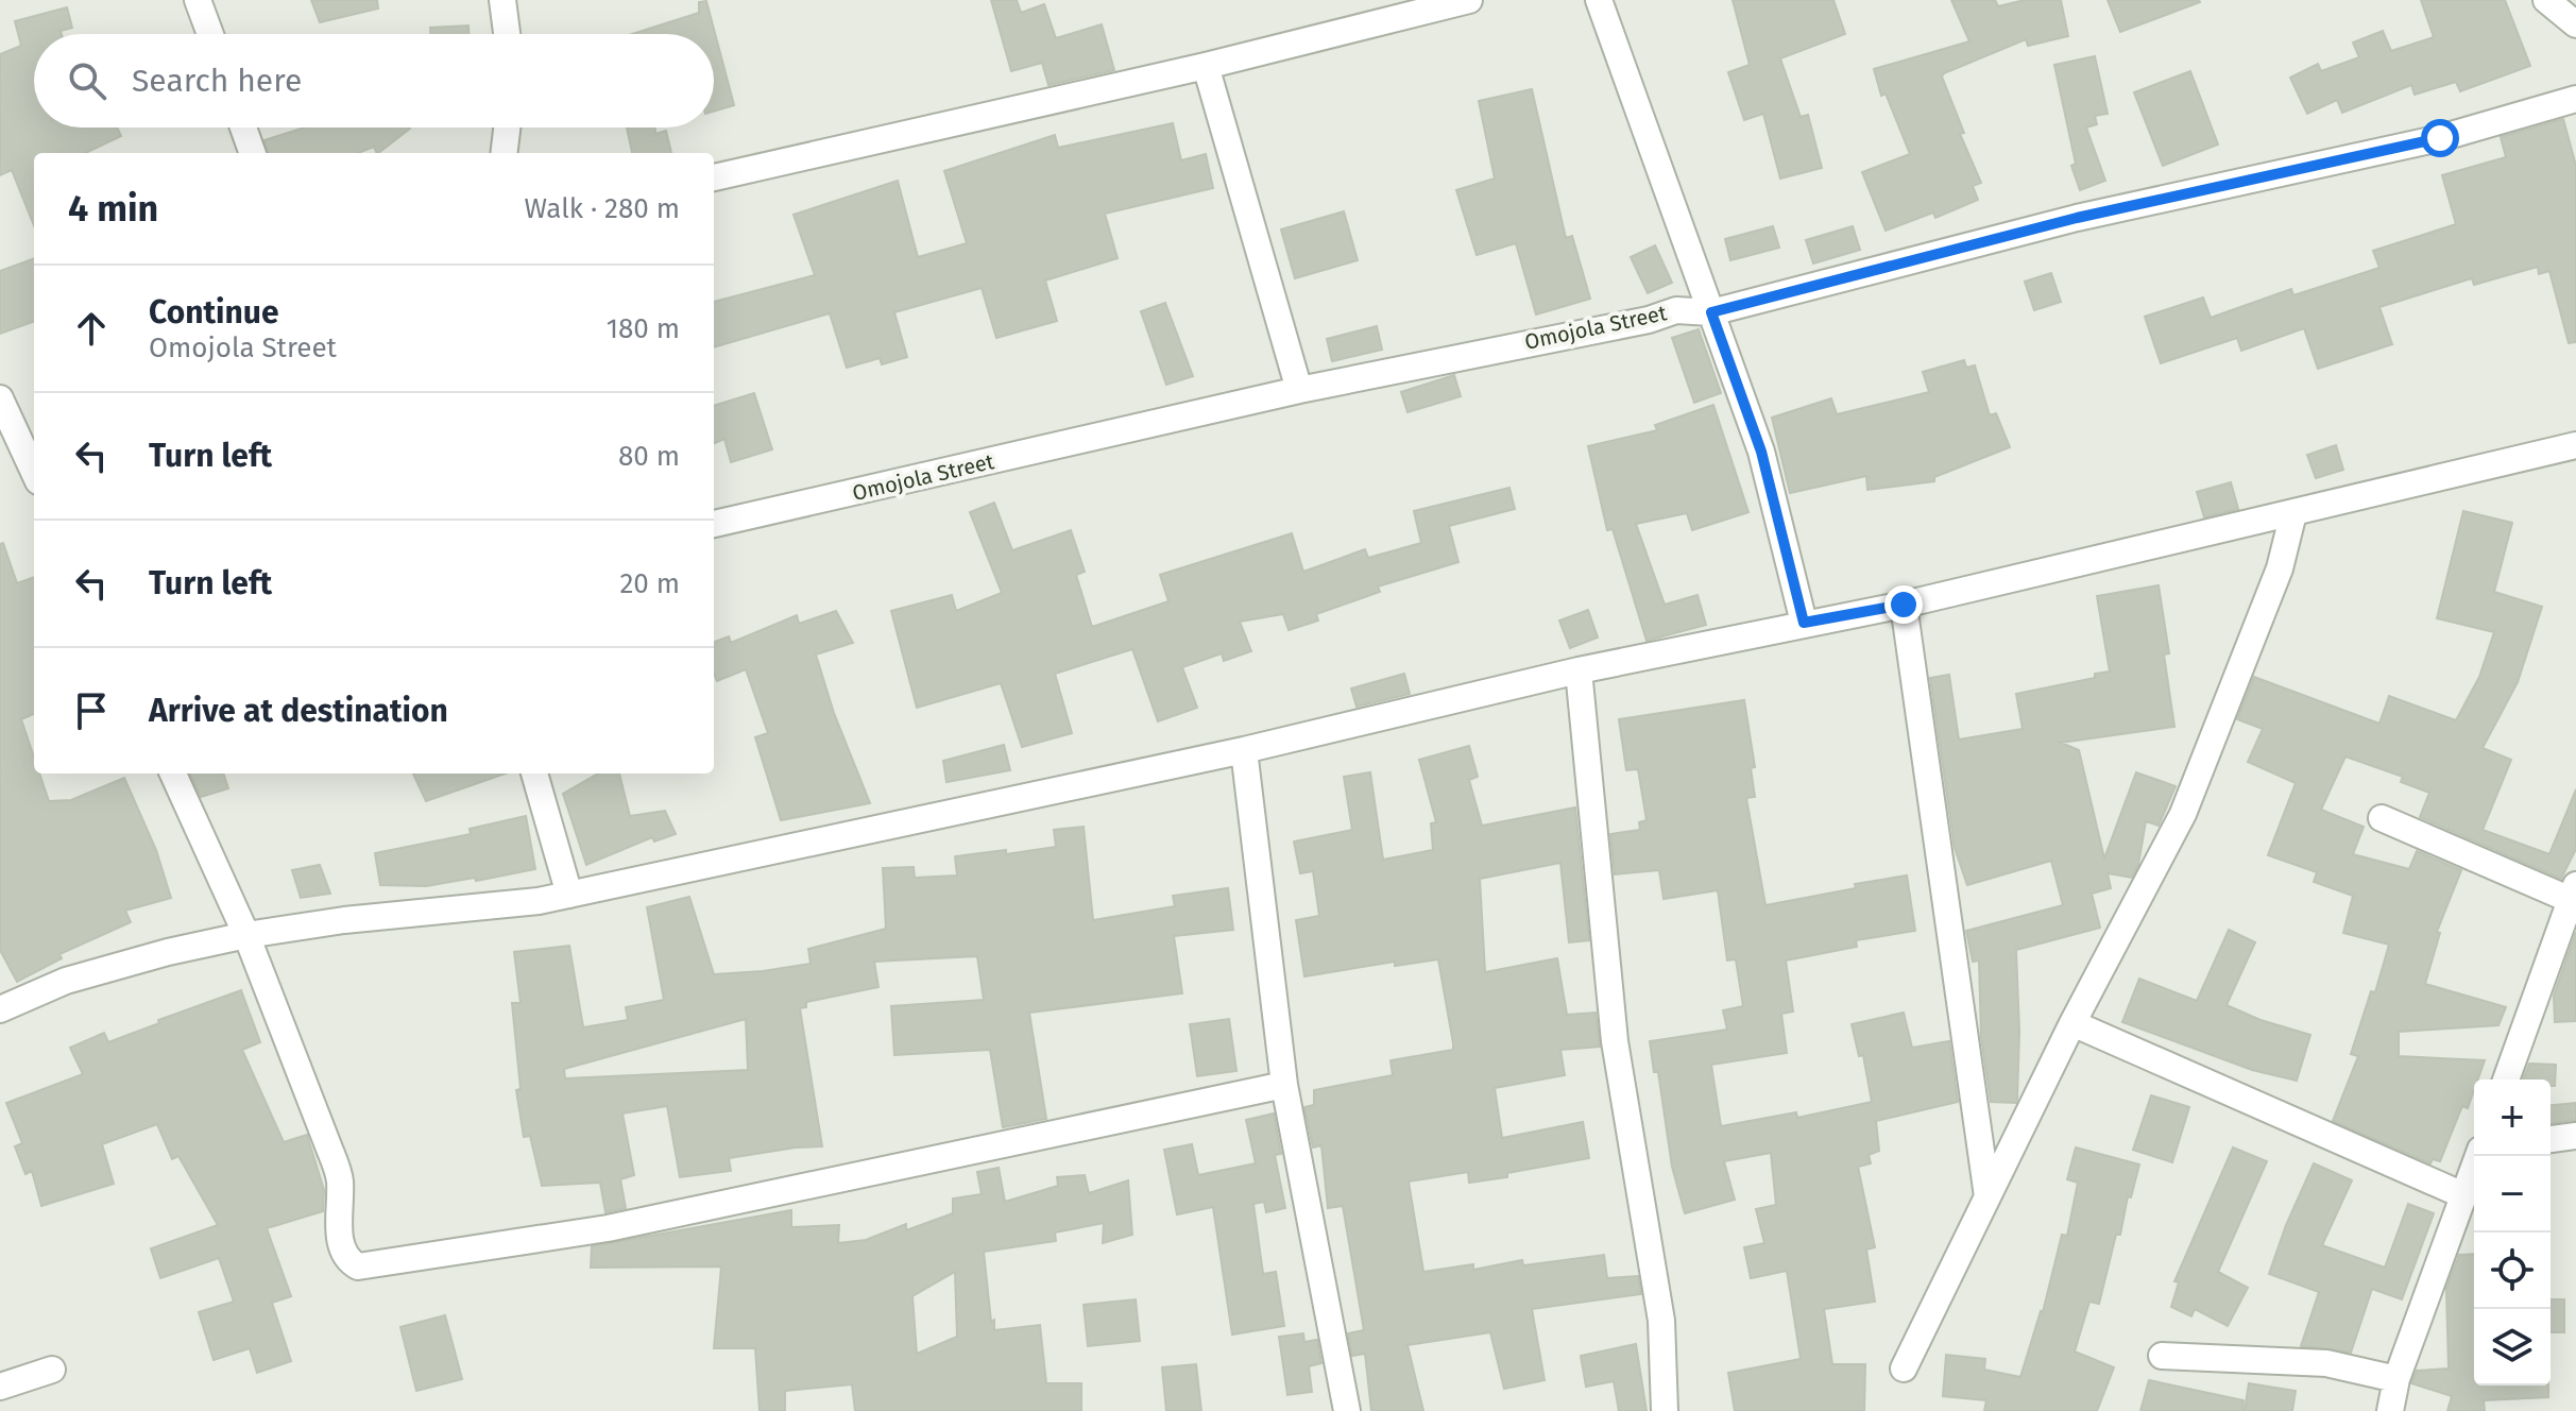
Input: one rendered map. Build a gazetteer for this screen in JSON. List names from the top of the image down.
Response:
{
  "streets": {
    "street": ["Omojola Street"]
  },
  "page": {
    "search": "Search here",
    "heading": ["4 min", "Walk · 280 m"],
    "list": [
      ["Continue", "Omojola Street", "180 m"],
      ["Turn left", "80 m"],
      ["Turn left", "20 m"],
      "Arrive at destination"
    ],
    "map_buttons": ["+", "−"]
  }
}
